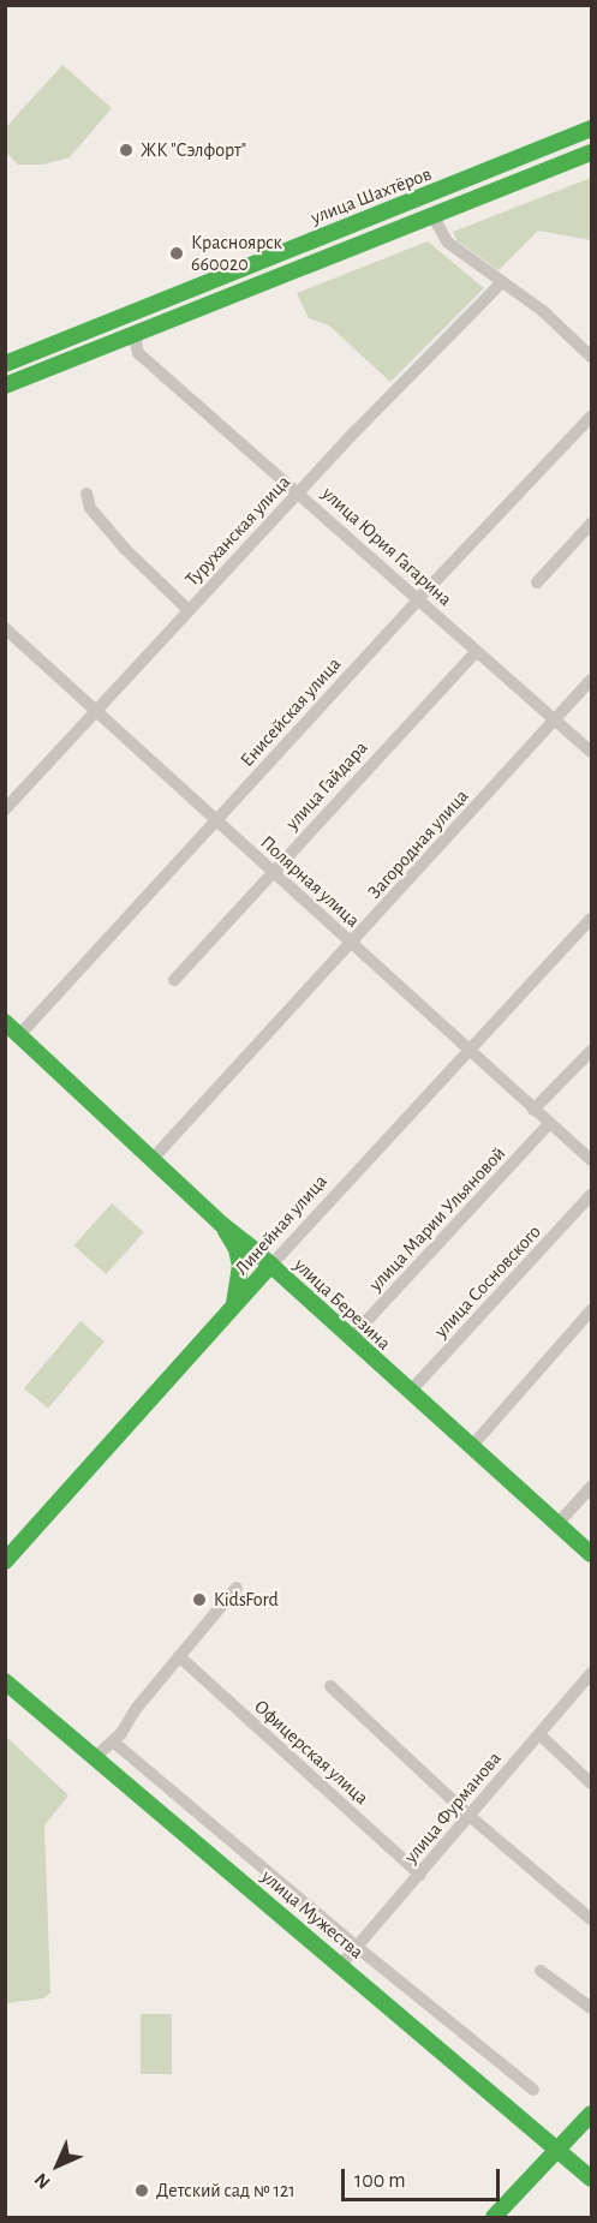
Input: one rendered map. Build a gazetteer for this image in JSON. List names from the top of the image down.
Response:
{
  "streets": {
    "main road": [
      "улица Шахтёров",
      "Линейная улица",
      "улица Березина",
      "улица Мужества"
    ],
    "street": [
      "Туруханская улица",
      "улица Юрия Гагарина",
      "Енисейская улица",
      "улица Гайдара",
      "Загородная улица",
      "Полярная улица",
      "улица Марии Ульяновой",
      "улица Сосновского",
      "Офицерская улица",
      "улица Фурманова"
    ]
  },
  "crossings": [
    ["улица Шахтёров", "улица Юрия Гагарина"],
    ["Туруханская улица", "улица Юрия Гагарина"],
    ["Туруханская улица", "Полярная улица"],
    ["улица Юрия Гагарина", "Енисейская улица"],
    ["улица Юрия Гагарина", "улица Гайдара"],
    ["улица Юрия Гагарина", "Загородная улица"],
    ["Енисейская улица", "Полярная улица"],
    ["Енисейская улица", "улица Березина"],
    ["улица Гайдара", "Полярная улица"],
    ["Загородная улица", "Полярная улица"],
    ["Загородная улица", "улица Березина"],
    ["Полярная улица", "улица Марии Ульяновой"],
    ["Полярная улица", "Линейная улица"],
    ["улица Марии Ульяновой", "улица Березина"],
    ["Линейная улица", "улица Березина"],
    ["улица Сосновского", "улица Березина"],
    ["Офицерская улица", "улица Фурманова"],
    ["улица Фурманова", "улица Мужества"]
  ],
  "places": [
    "ЖК \"Сэлфорт\"",
    "Красноярск 660020",
    "KidsFord",
    "Детский сад № 121"
  ],
  "scale_bar": "100 m",
  "north": "bottom left"
}
